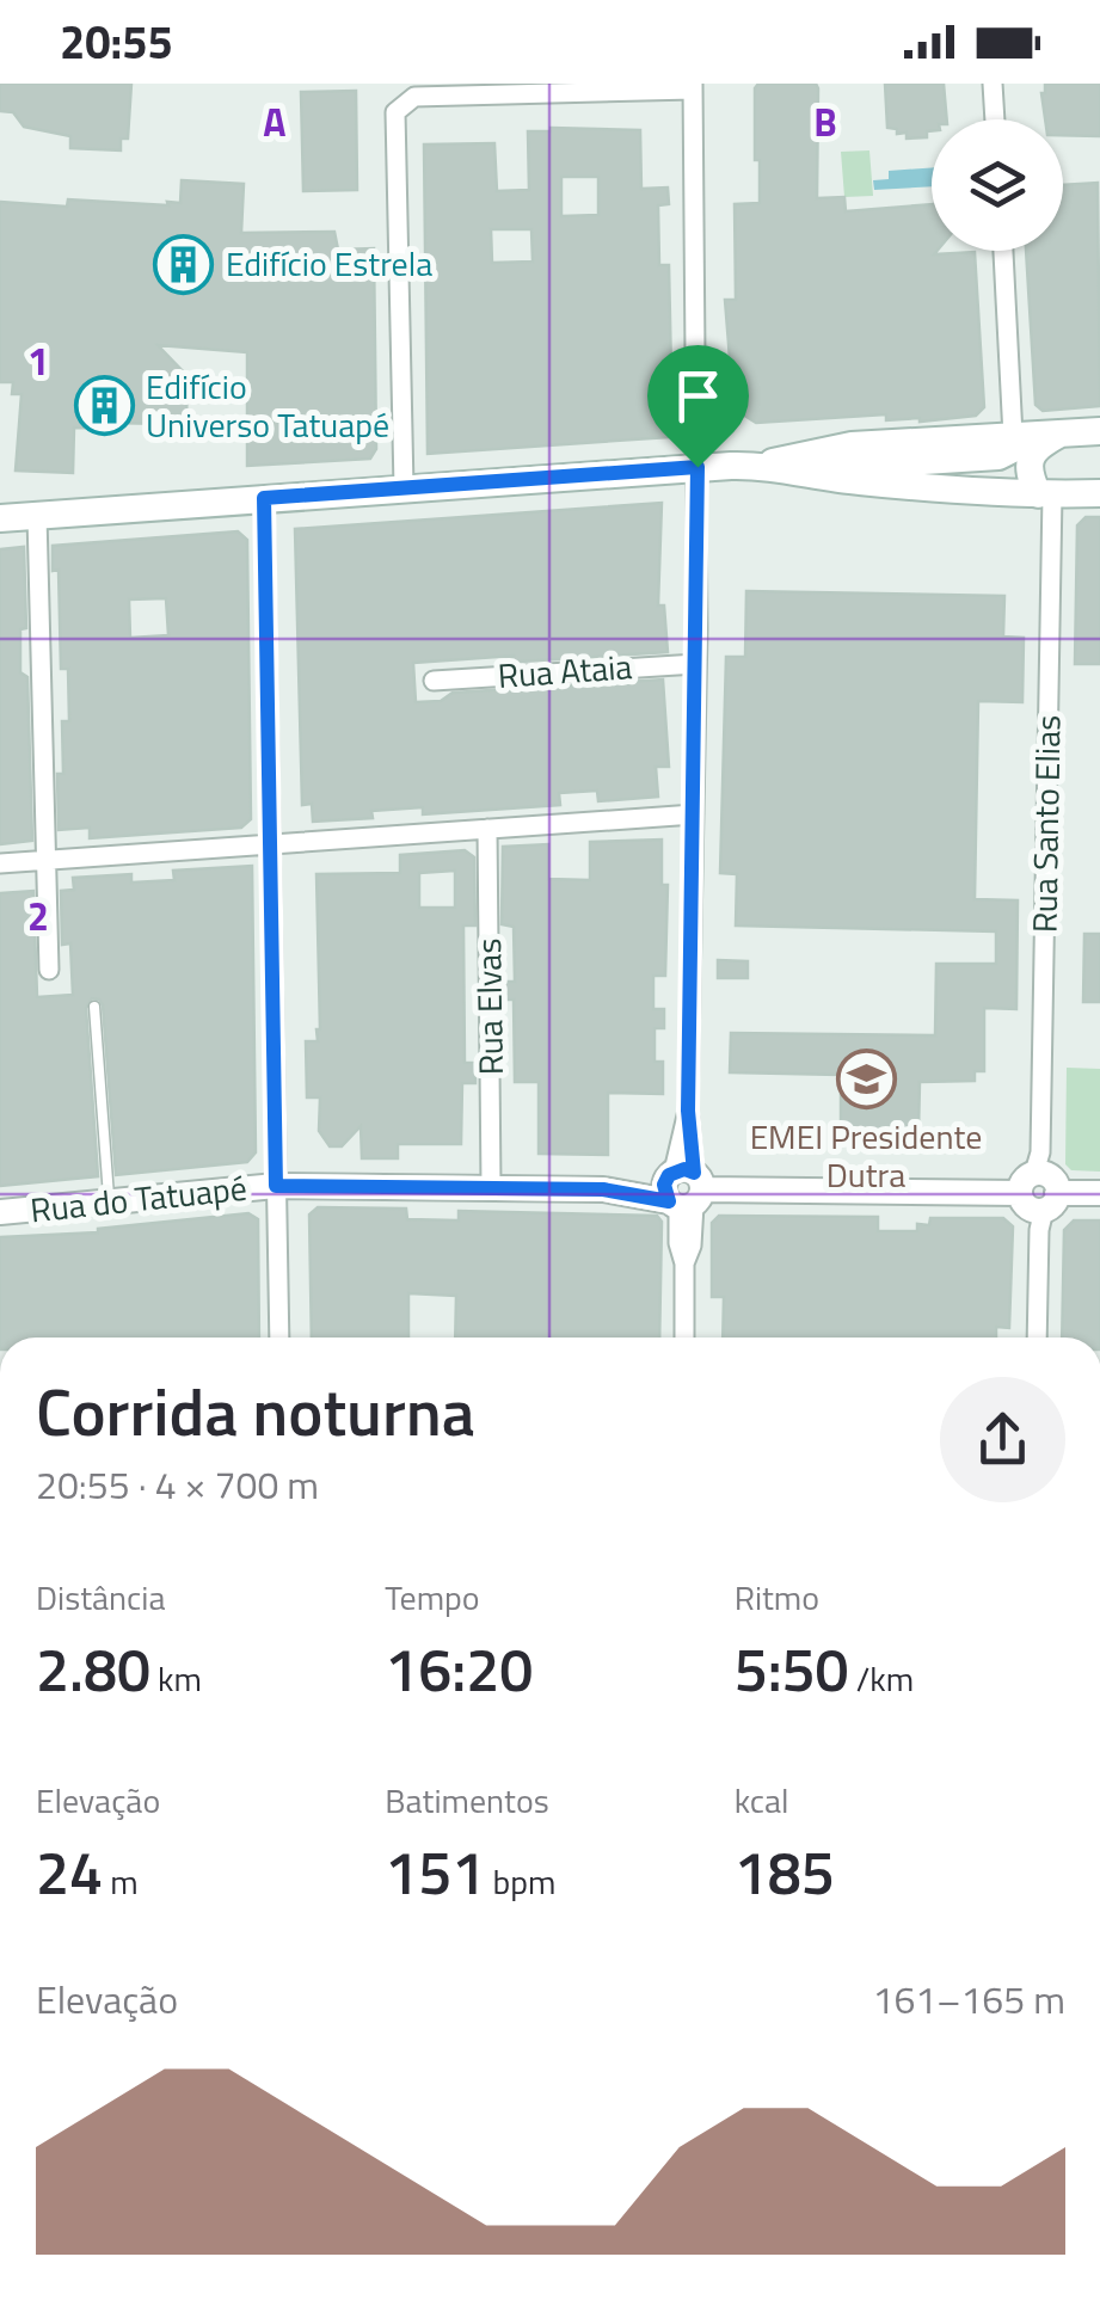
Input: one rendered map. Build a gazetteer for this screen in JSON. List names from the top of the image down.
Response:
{
  "streets": {
    "street": [
      "Rua Ataia",
      "Rua Santo Elias",
      "Rua Elvas",
      "Rua do Tatuapé"
    ]
  },
  "crossings": [
    ["Rua Santo Elias", "Rua do Tatuapé"],
    ["Rua Elvas", "Rua do Tatuapé"]
  ],
  "places": {
    "building": ["Edifício Estrela", "Edifício Universo Tatuapé"],
    "school or university": ["EMEI Presidente Dutra"]
  },
  "page": {
    "status": "20:55",
    "heading": ["Corrida noturna", "20:55 · 4 × 700 m"],
    "stats": [
      ["Distância", "2.80 km"],
      ["Tempo", "16:20"],
      ["Ritmo", "5:50 /km"],
      ["Elevação", "24 m"],
      ["Batimentos", "151 bpm"],
      ["kcal", "185"]
    ],
    "chart": ["Elevação", "161–165 m"]
  },
  "grid": {
    "columns": ["A", "B"],
    "rows": ["1", "2"]
  }
}
